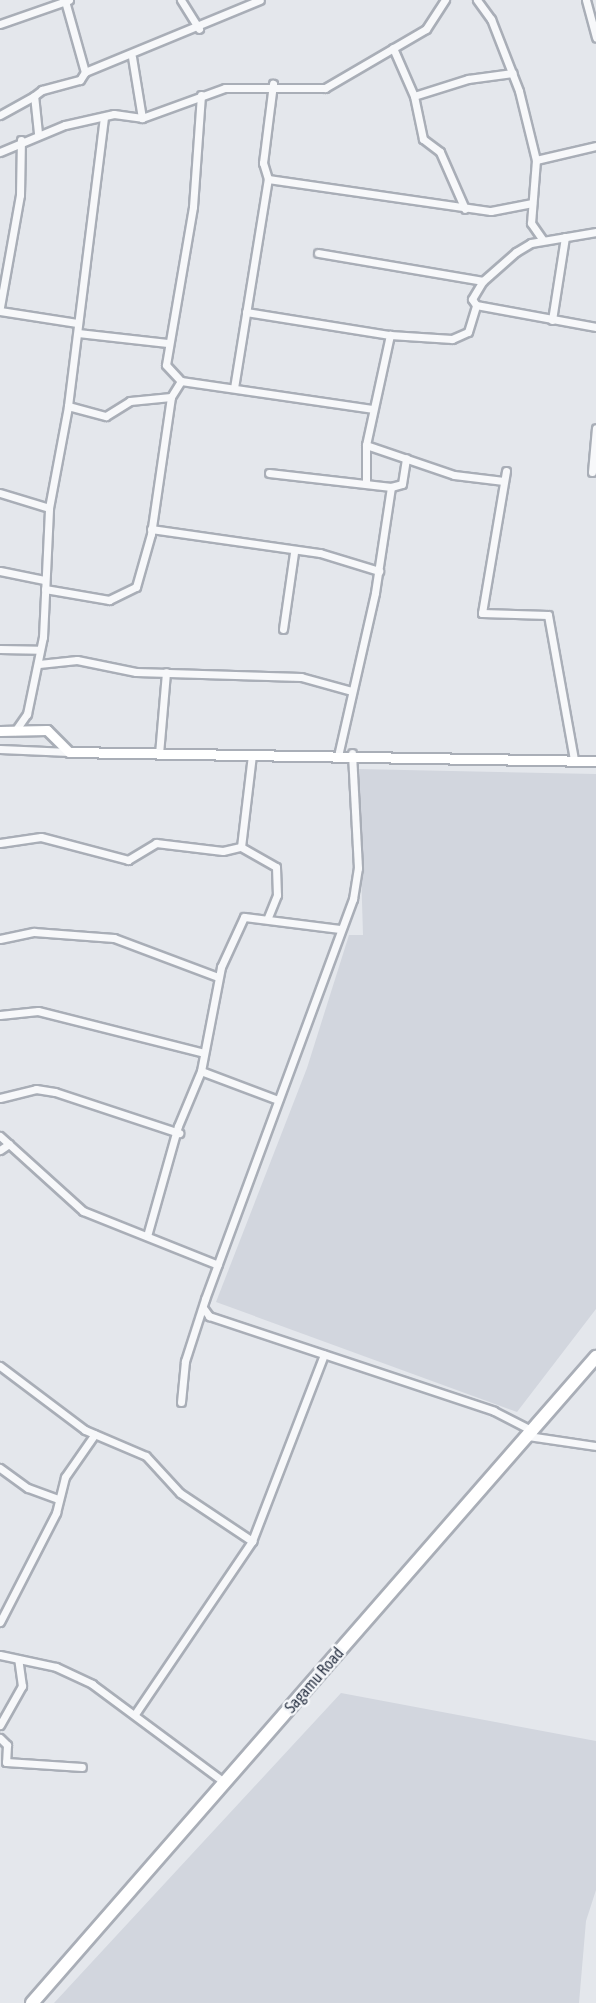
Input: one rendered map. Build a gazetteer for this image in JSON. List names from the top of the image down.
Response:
{
  "streets": {
    "highway": ["Sagamu Road"]
  }
}
